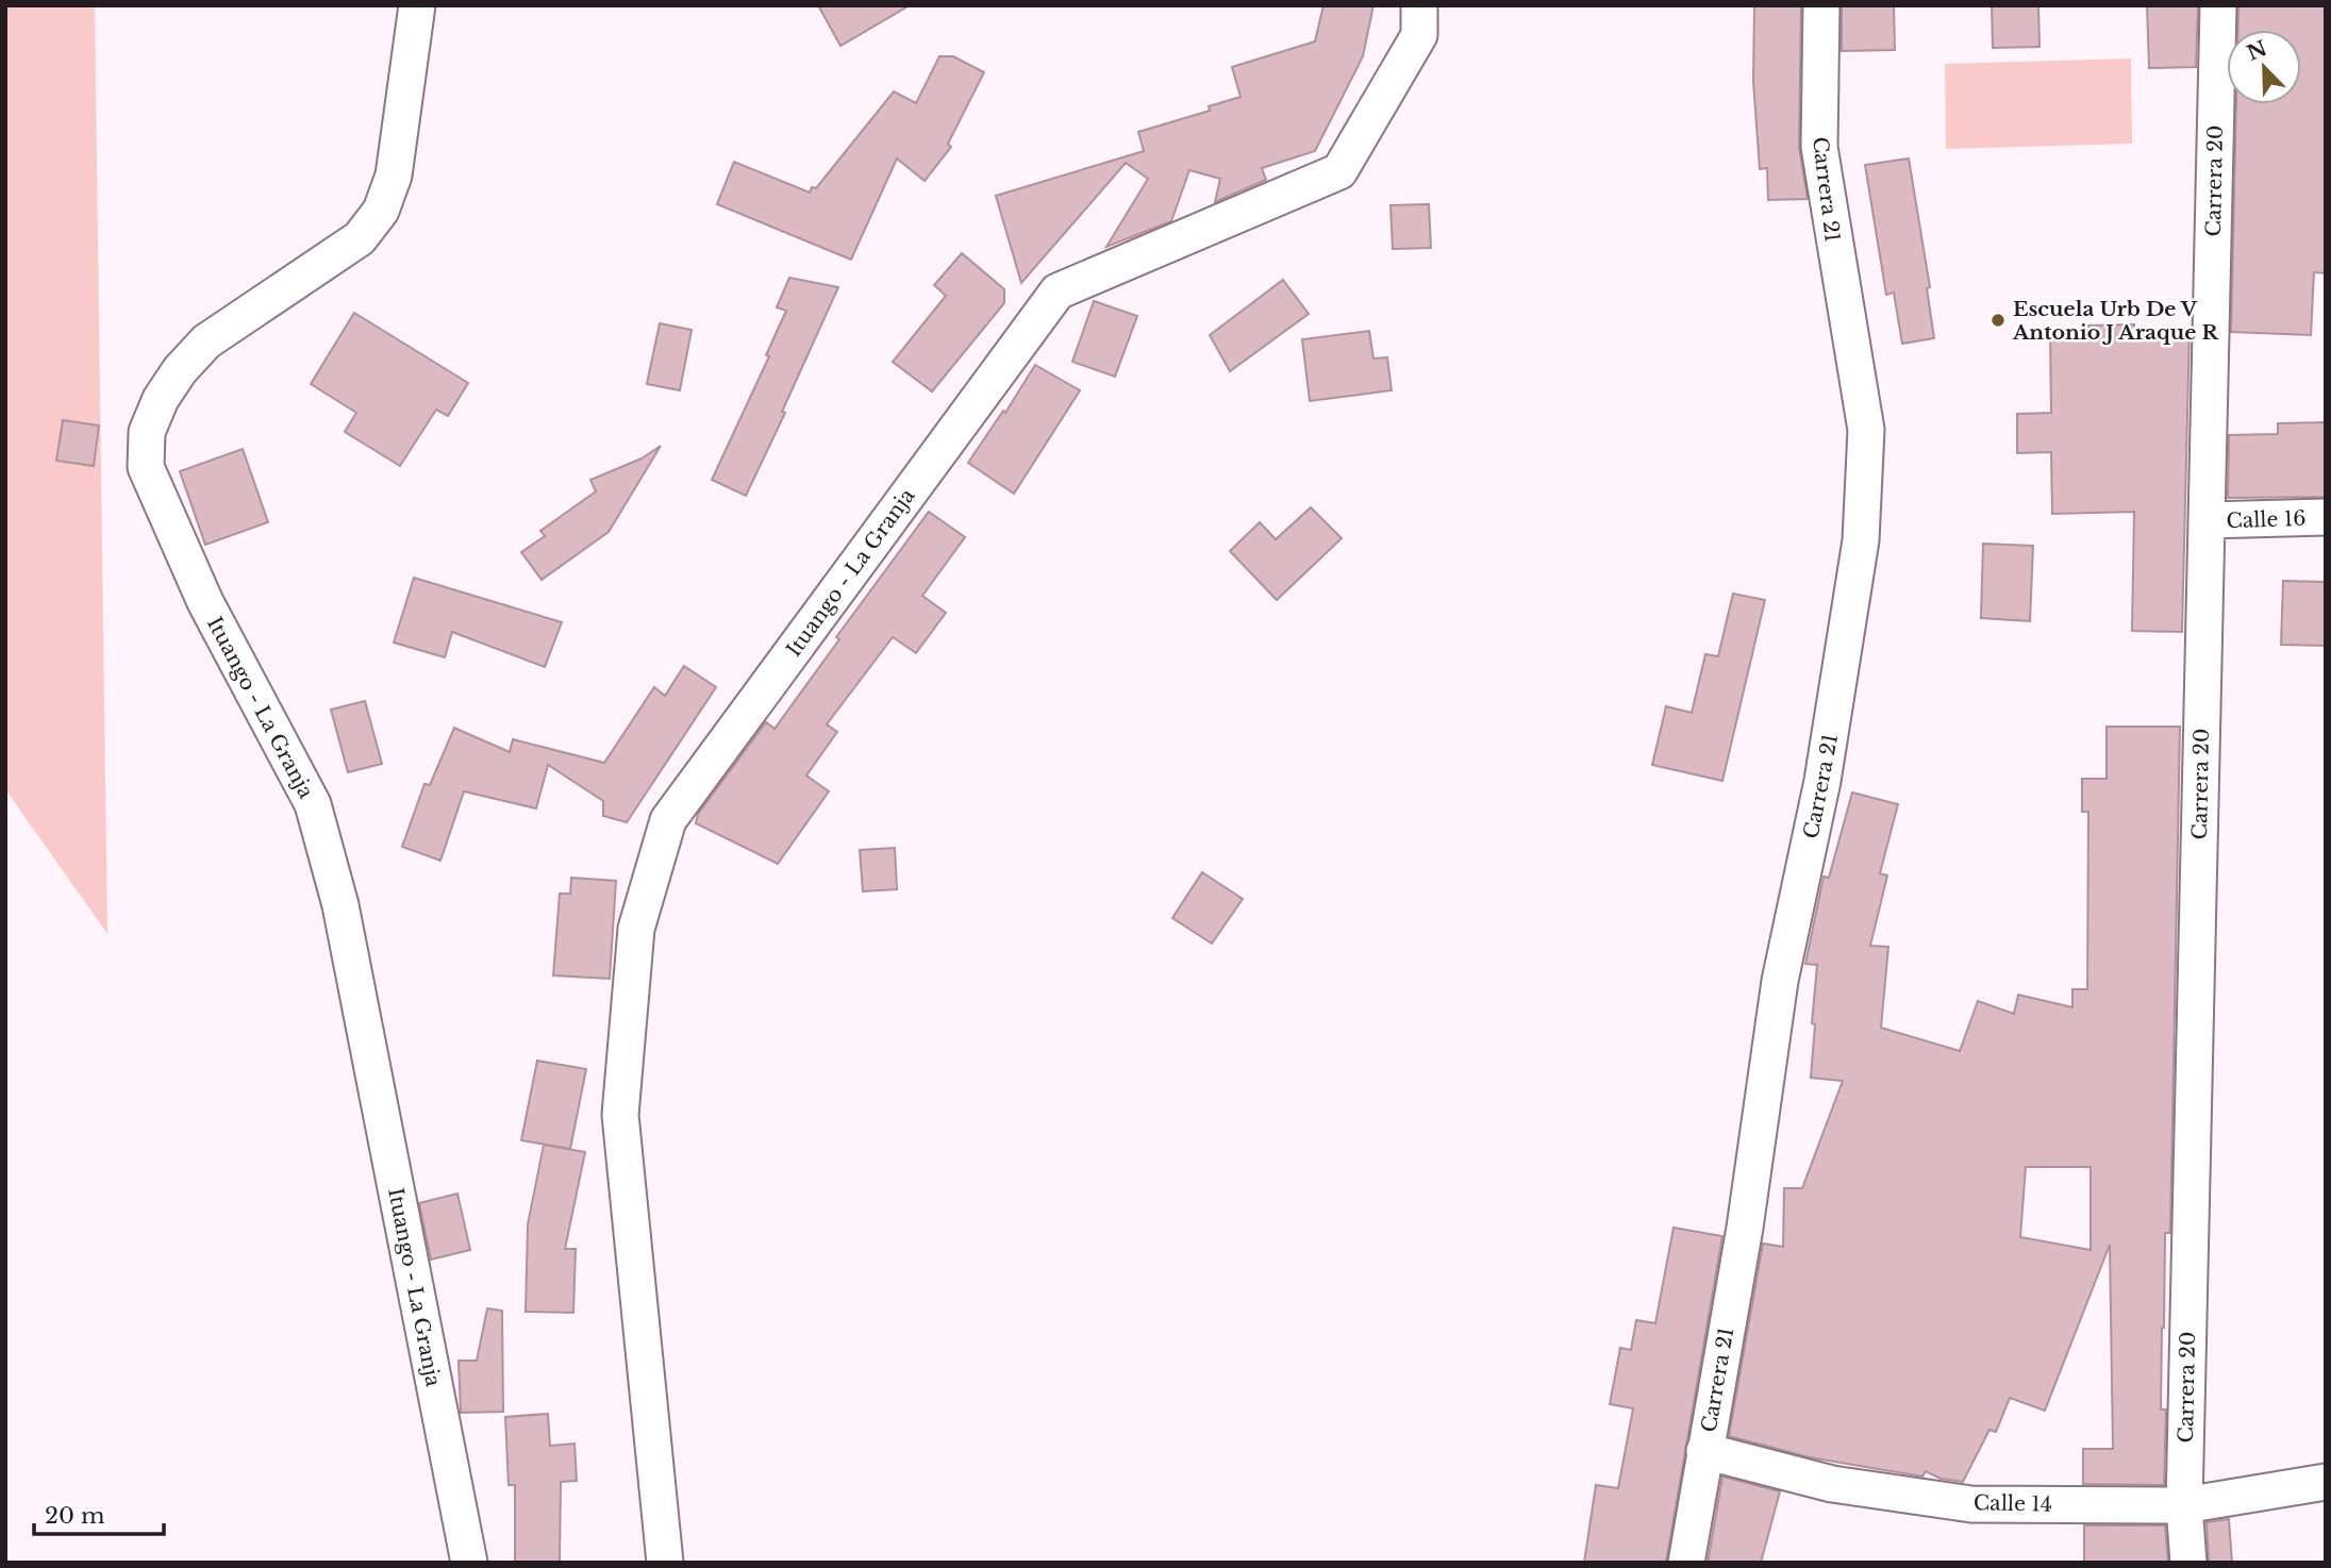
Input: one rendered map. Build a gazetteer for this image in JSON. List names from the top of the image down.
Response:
{
  "streets": {
    "street": [
      "Carrera 20",
      "Carrera 21",
      "Calle 16",
      "Ituango - La Granja",
      "Calle 14"
    ]
  },
  "crossings": [
    ["Carrera 20", "Calle 16"],
    ["Carrera 20", "Calle 14"],
    ["Carrera 21", "Calle 14"]
  ],
  "places": ["Escuela Urb De V Antonio J Araque R"],
  "scale_bar": "20 m",
  "north": "top left"
}
